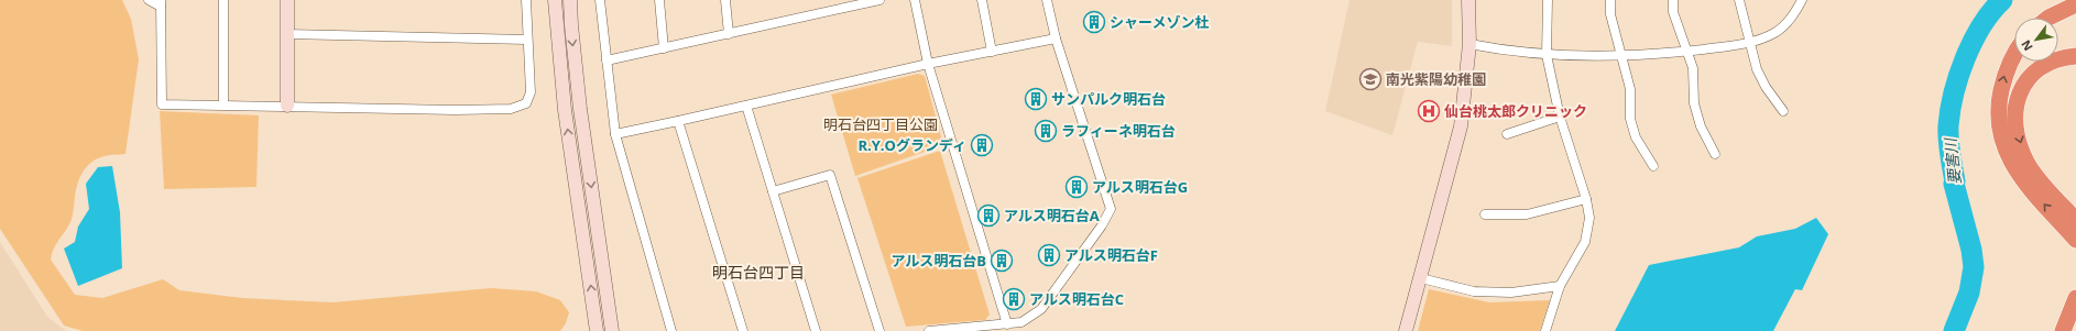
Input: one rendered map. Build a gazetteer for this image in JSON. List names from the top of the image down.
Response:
{
  "districts": ["明石台四丁目"],
  "water": ["要害川"],
  "parks": ["明石台四丁目公園"],
  "places": {
    "building": [
      "シャーメゾン杜",
      "サンパルク明石台",
      "ラフィーネ明石台",
      "R.Y.Oグランディ",
      "アルス明石台G",
      "アルス明石台A",
      "アルス明石台F",
      "アルス明石台B",
      "アルス明石台C"
    ],
    "school or university": ["南光紫陽幼稚園"],
    "hospital": ["仙台桃太郎クリニック"]
  },
  "north": "bottom left"
}
